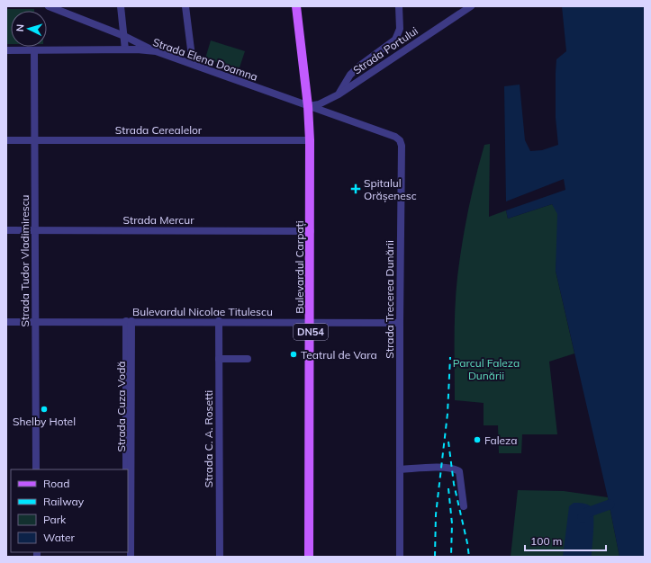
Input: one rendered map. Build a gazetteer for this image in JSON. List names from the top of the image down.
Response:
{
  "streets": {
    "main road": ["Bulevardul Carpați", "DN54"],
    "street": [
      "Strada Portului",
      "Strada Elena Doamna",
      "Strada Cerealelor",
      "Strada Mercur",
      "Strada Tudor Vladimirescu",
      "Strada Trecerea Dunării",
      "Bulevardul Nicolae Titulescu",
      "Strada Cuza Vodă",
      "Strada C. A. Rosetti"
    ]
  },
  "crossings": [
    ["Strada Portului", "Strada Elena Doamna"],
    ["Strada Portului", "Bulevardul Carpați"],
    ["Strada Portului", "Strada Trecerea Dunării"],
    ["Strada Portului", "DN54"],
    ["Strada Elena Doamna", "Strada Tudor Vladimirescu"],
    ["Strada Elena Doamna", "Bulevardul Carpați"],
    ["Strada Elena Doamna", "Strada Trecerea Dunării"],
    ["Strada Elena Doamna", "DN54"],
    ["Strada Cerealelor", "Strada Tudor Vladimirescu"],
    ["Strada Cerealelor", "Bulevardul Carpați"],
    ["Strada Mercur", "Strada Tudor Vladimirescu"],
    ["Strada Mercur", "Bulevardul Carpați"],
    ["Strada Tudor Vladimirescu", "Bulevardul Nicolae Titulescu"],
    ["Bulevardul Carpați", "Strada Trecerea Dunării"],
    ["Bulevardul Carpați", "Bulevardul Nicolae Titulescu"],
    ["Bulevardul Carpați", "DN54"],
    ["Strada Trecerea Dunării", "Bulevardul Nicolae Titulescu"],
    ["Strada Trecerea Dunării", "DN54"],
    ["Bulevardul Nicolae Titulescu", "Strada Cuza Vodă"],
    ["Bulevardul Nicolae Titulescu", "Strada C. A. Rosetti"]
  ],
  "parks": ["Parcul Faleza Dunării"],
  "places": {
    "health": ["Spitalul Orășenesc"],
    "other": ["Teatrul de Vara", "Shelby Hotel", "Faleza"]
  },
  "legend": [
    "Road",
    "Railway",
    "Park",
    "Water"
  ],
  "scale_bar": "100 m",
  "north": "left"
}
